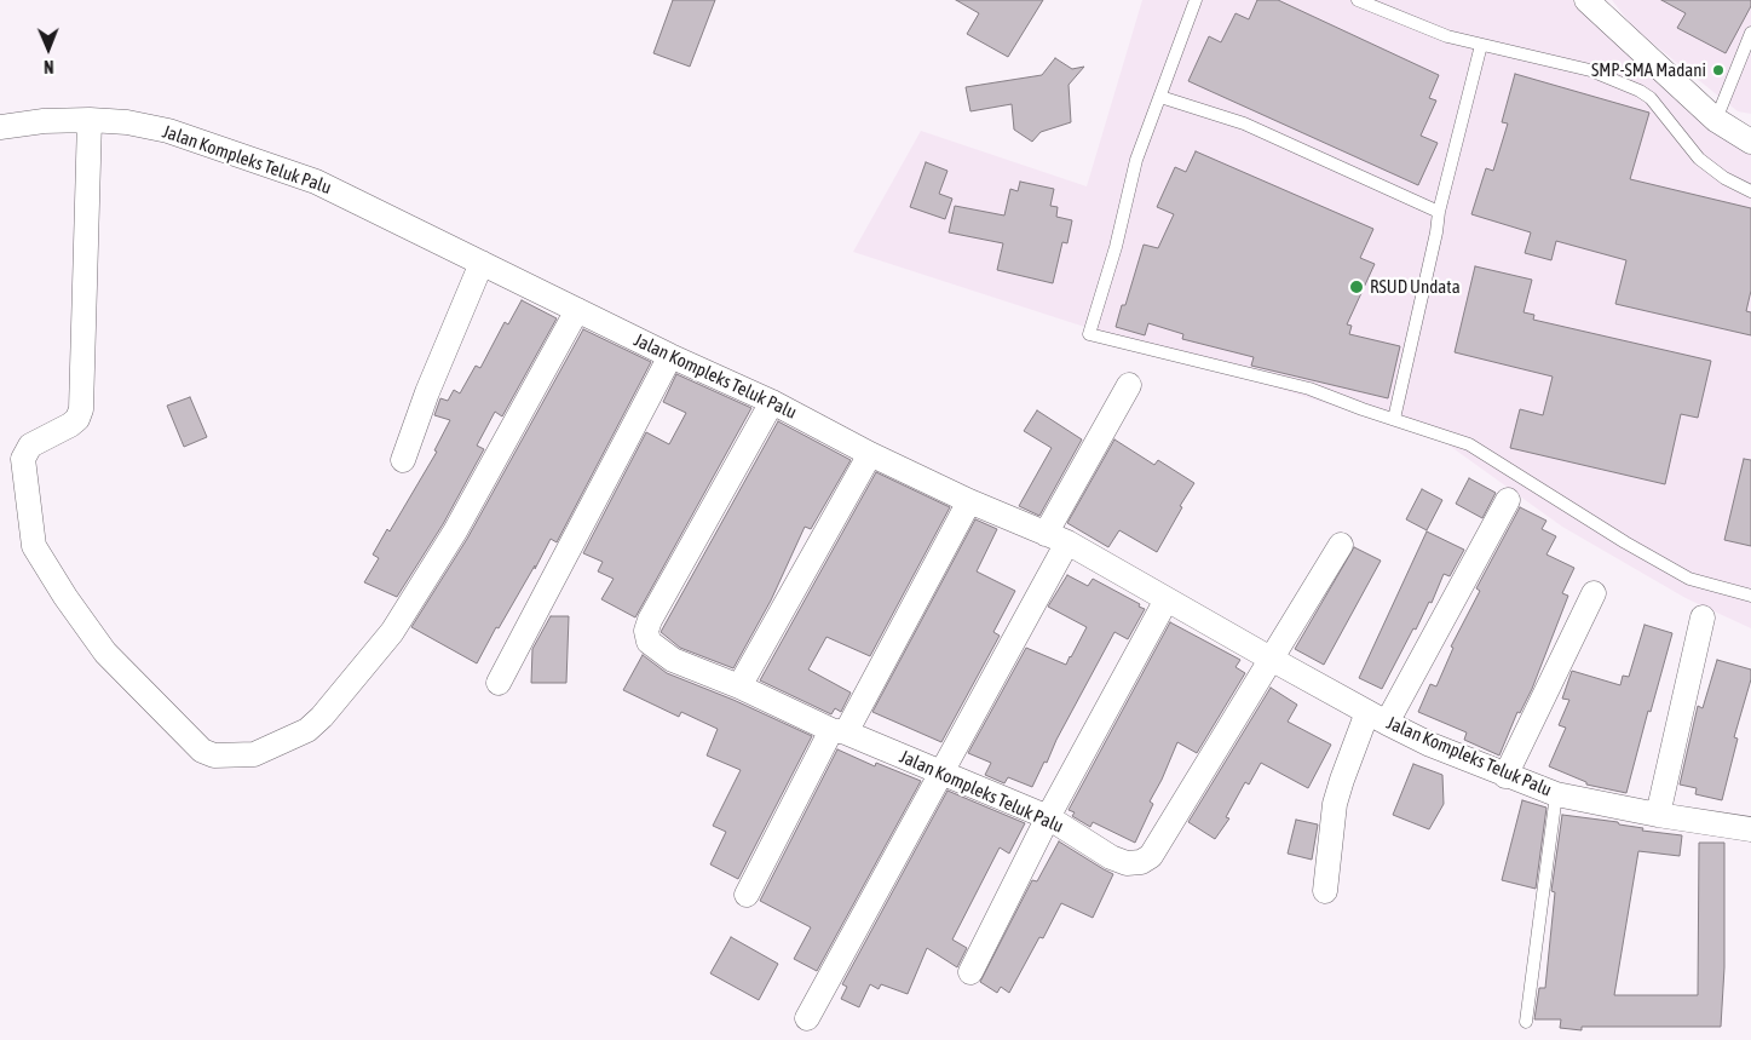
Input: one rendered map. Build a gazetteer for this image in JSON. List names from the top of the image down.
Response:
{
  "streets": {
    "street": ["Jalan Kompleks Teluk Palu"]
  },
  "places": ["SMP-SMA Madani", "RSUD Undata"],
  "north": "bottom"
}
